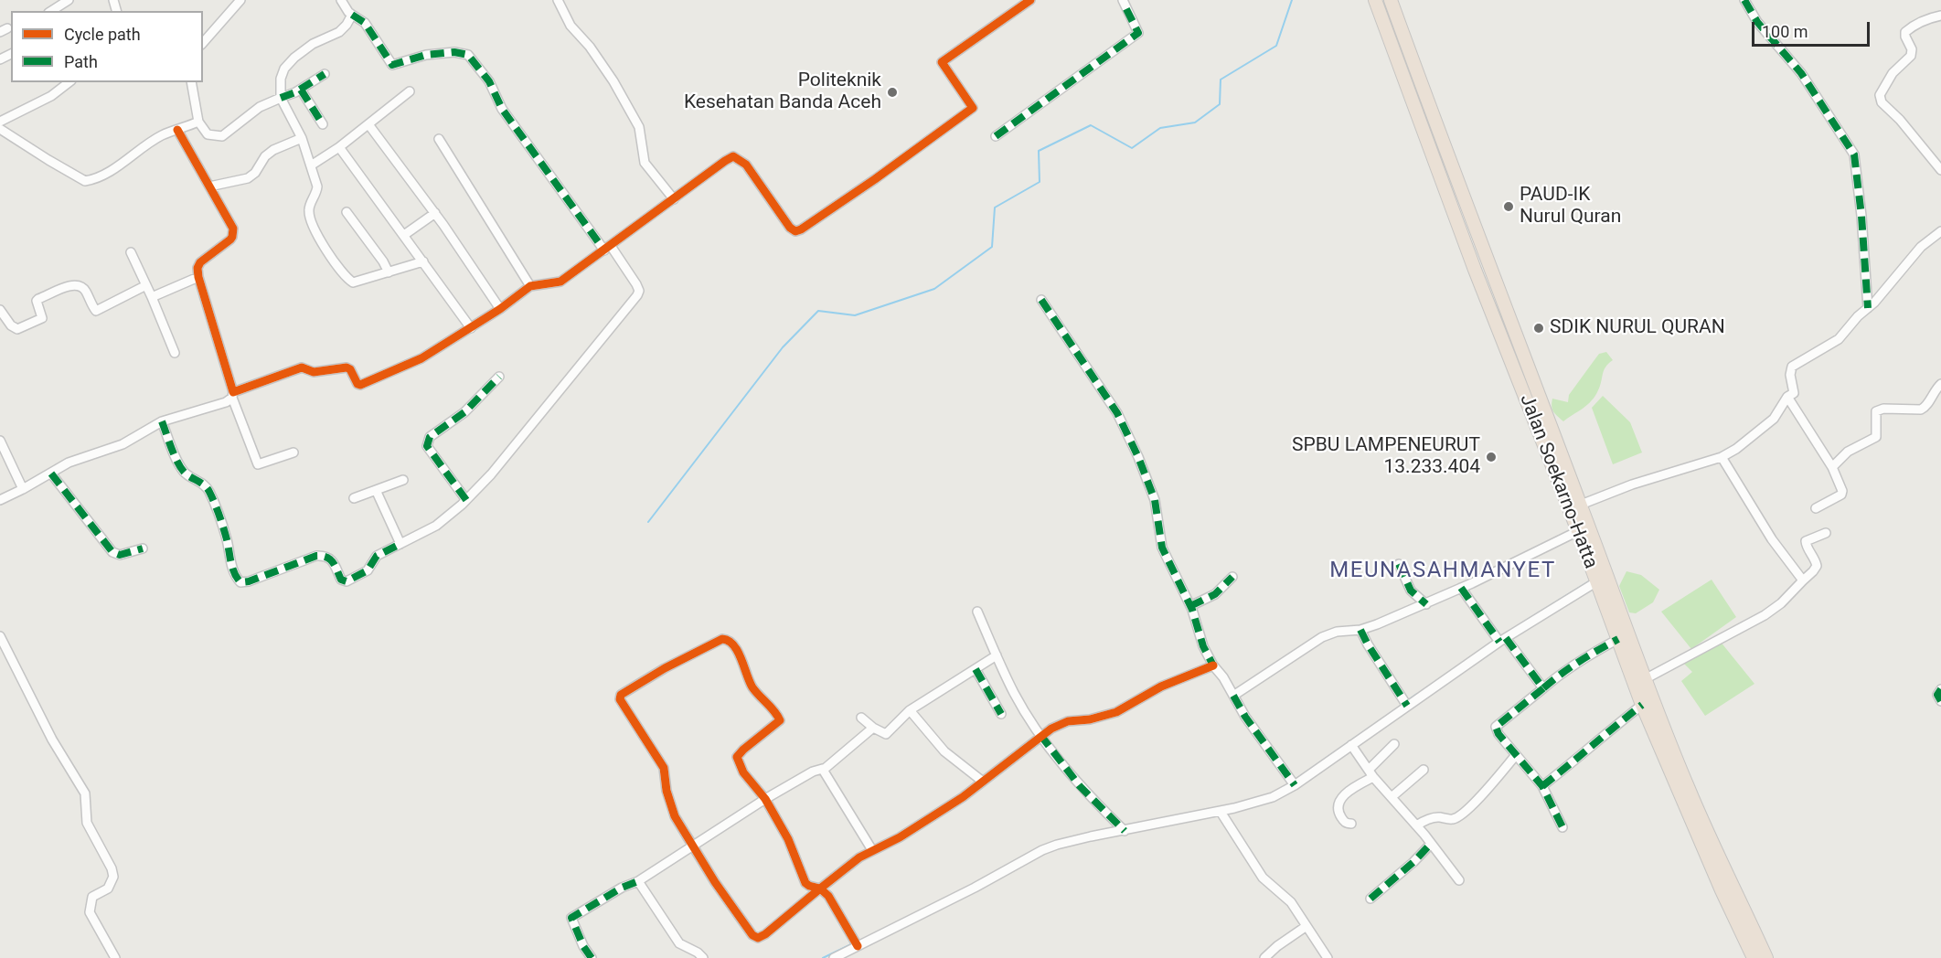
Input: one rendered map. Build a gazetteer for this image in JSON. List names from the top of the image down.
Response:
{
  "streets": {
    "highway": ["Jalan Soekarno-Hatta"]
  },
  "districts": ["MEUNASAHMANYET"],
  "places": [
    "Politeknik Kesehatan Banda Aceh",
    "PAUD-IK Nurul Quran",
    "SDIK NURUL QURAN",
    "SPBU LAMPENEURUT 13.233.404"
  ],
  "legend": ["Cycle path", "Path"],
  "scale_bar": "100 m"
}
